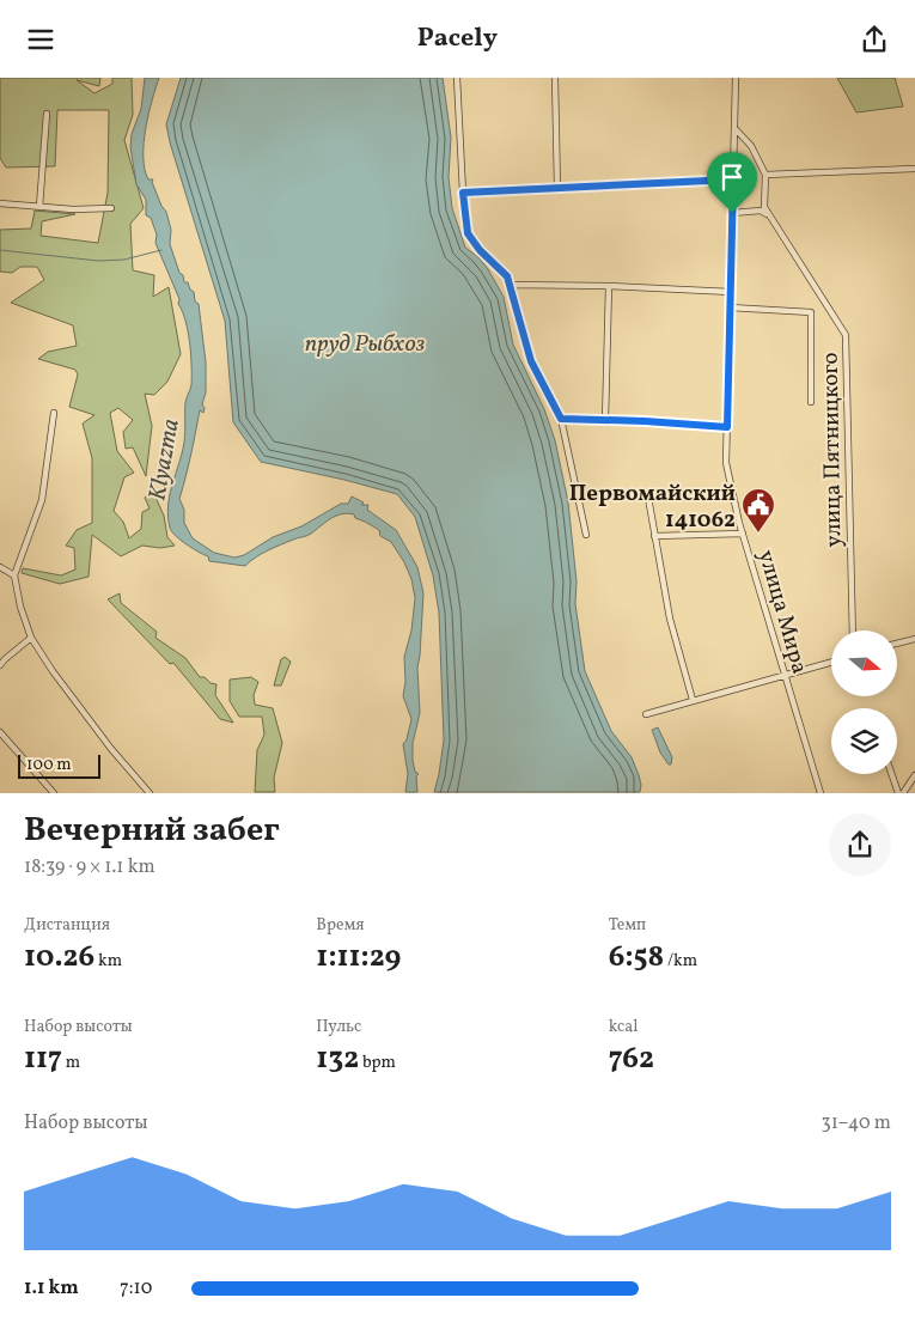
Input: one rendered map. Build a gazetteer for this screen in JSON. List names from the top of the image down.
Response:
{
  "streets": {
    "street": ["улица Пятницкого", "улица Мира"]
  },
  "water": ["пруд Рыбхоз", "Klyazma"],
  "places": {
    "public building": ["Первомайский 141062"]
  },
  "scale_bar": "100 m",
  "north": "right",
  "page": {
    "header": "Pacely",
    "scale": "100 m",
    "heading": ["Вечерний забег", "18:39 · 9 × 1.1 km"],
    "stats": [
      ["Дистанция", "10.26 km"],
      ["Время", "1:11:29"],
      ["Темп", "6:58 /km"],
      ["Набор высоты", "117 m"],
      ["Пульс", "132 bpm"],
      ["kcal", "762"]
    ],
    "chart": ["Набор высоты", "31–40 m"],
    "list": [
      {
        "name": "1.1 km",
        "note": "7:10"
      }
    ]
  }
}
